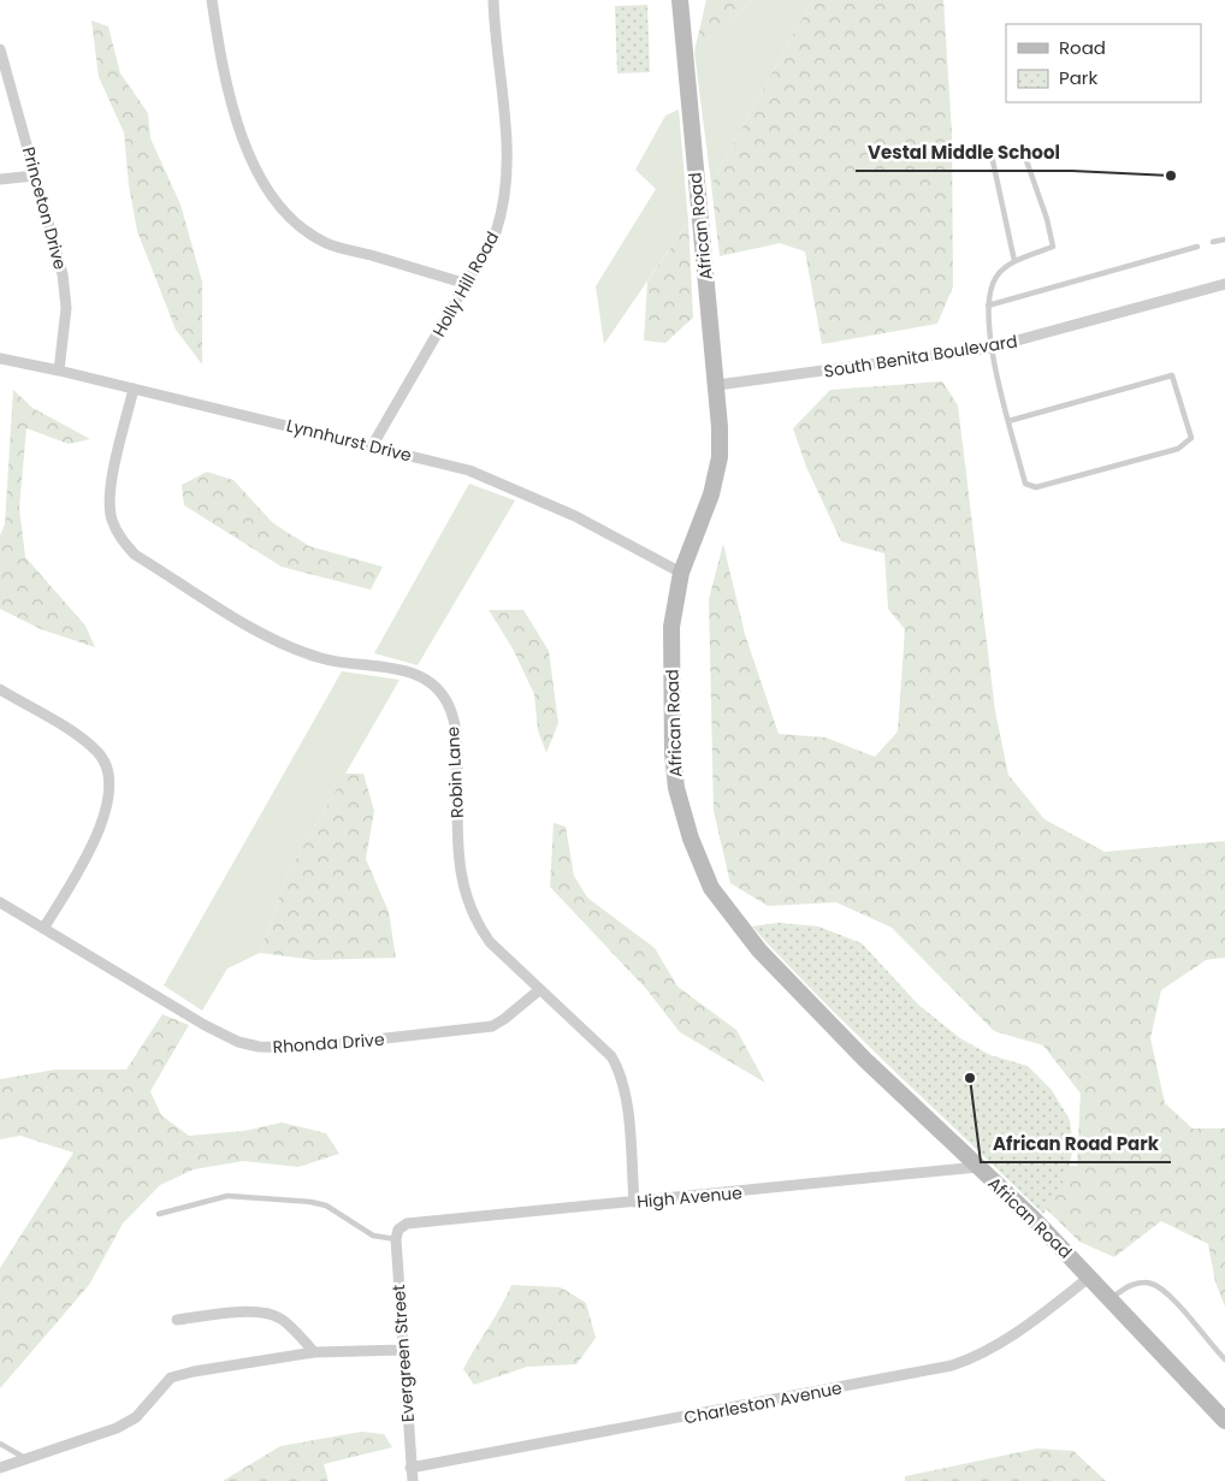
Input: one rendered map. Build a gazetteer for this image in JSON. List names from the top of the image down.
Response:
{
  "streets": {
    "street": [
      "Princeton Drive",
      "African Road",
      "Holly Hill Road",
      "South Benita Boulevard",
      "Lynnhurst Drive",
      "Robin Lane",
      "Rhonda Drive",
      "High Avenue",
      "Evergreen Street",
      "Charleston Avenue"
    ]
  },
  "crossings": [
    ["Princeton Drive", "Lynnhurst Drive"],
    ["African Road", "South Benita Boulevard"],
    ["African Road", "Lynnhurst Drive"],
    ["African Road", "High Avenue"],
    ["African Road", "Charleston Avenue"],
    ["Holly Hill Road", "Lynnhurst Drive"],
    ["Lynnhurst Drive", "Robin Lane"],
    ["Robin Lane", "Rhonda Drive"],
    ["Robin Lane", "High Avenue"],
    ["High Avenue", "Evergreen Street"],
    ["Evergreen Street", "Charleston Avenue"]
  ],
  "places": ["Vestal Middle School", "African Road Park"],
  "legend": ["Road", "Park"]
}
